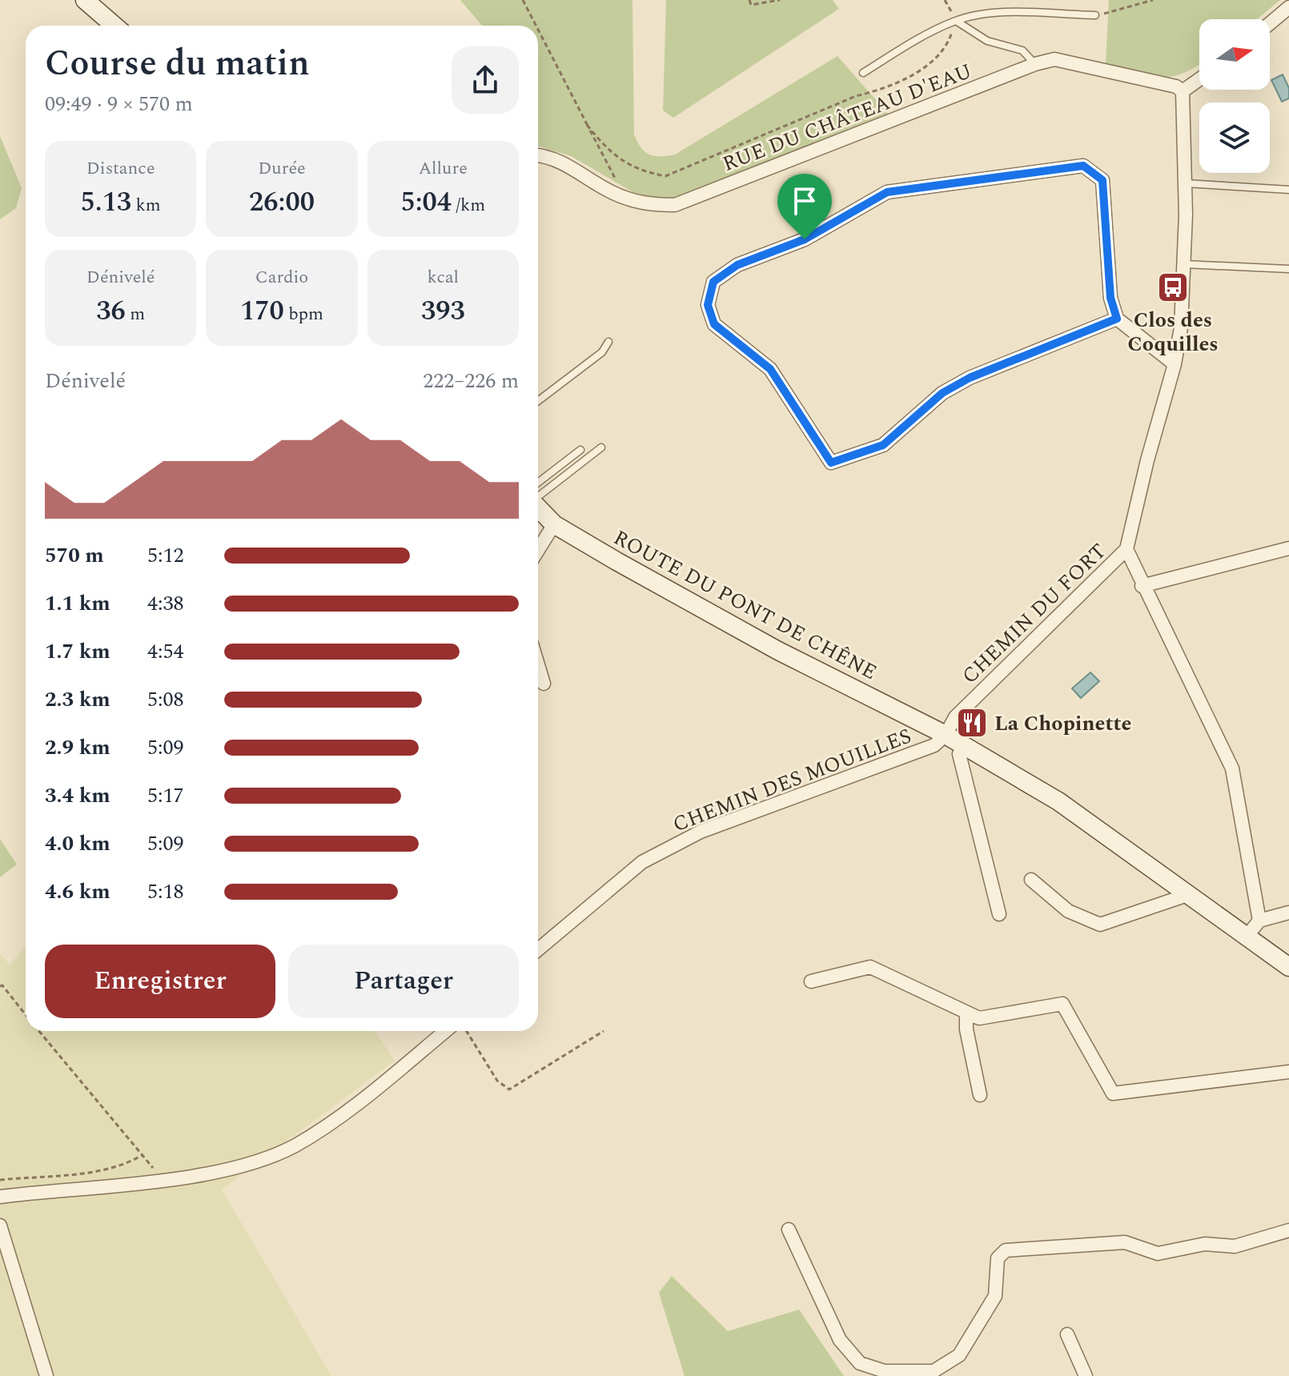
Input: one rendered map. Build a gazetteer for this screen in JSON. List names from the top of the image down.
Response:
{
  "streets": {
    "street": [
      "RUE DU CHÂTEAU D'EAU",
      "ROUTE DU PONT DE CHÊNE",
      "CHEMIN DU FORT",
      "CHEMIN DES MOUILLES"
    ]
  },
  "crossings": [
    ["RUE DU CHÂTEAU D'EAU", "CHEMIN DU FORT"],
    ["ROUTE DU PONT DE CHÊNE", "CHEMIN DU FORT"],
    ["ROUTE DU PONT DE CHÊNE", "CHEMIN DES MOUILLES"],
    ["CHEMIN DU FORT", "CHEMIN DES MOUILLES"]
  ],
  "places": {
    "bus stop": ["Clos des Coquilles"],
    "restaurant": ["La Chopinette"]
  },
  "north": "right",
  "page": {
    "heading": ["Course du matin", "09:49 · 9 × 570 m"],
    "stats": [
      ["Distance", "5.13 km"],
      ["Durée", "26:00"],
      ["Allure", "5:04 /km"],
      ["Dénivelé", "36 m"],
      ["Cardio", "170 bpm"],
      ["kcal", "393"]
    ],
    "chart": ["Dénivelé", "222–226 m"],
    "list": [
      {
        "name": "570 m",
        "note": "5:12"
      },
      {
        "name": "1.1 km",
        "note": "4:38"
      },
      {
        "name": "1.7 km",
        "note": "4:54"
      },
      {
        "name": "2.3 km",
        "note": "5:08"
      },
      {
        "name": "2.9 km",
        "note": "5:09"
      },
      {
        "name": "3.4 km",
        "note": "5:17"
      },
      {
        "name": "4.0 km",
        "note": "5:09"
      },
      {
        "name": "4.6 km",
        "note": "5:18"
      }
    ],
    "buttons": ["Enregistrer", "Partager"]
  }
}
